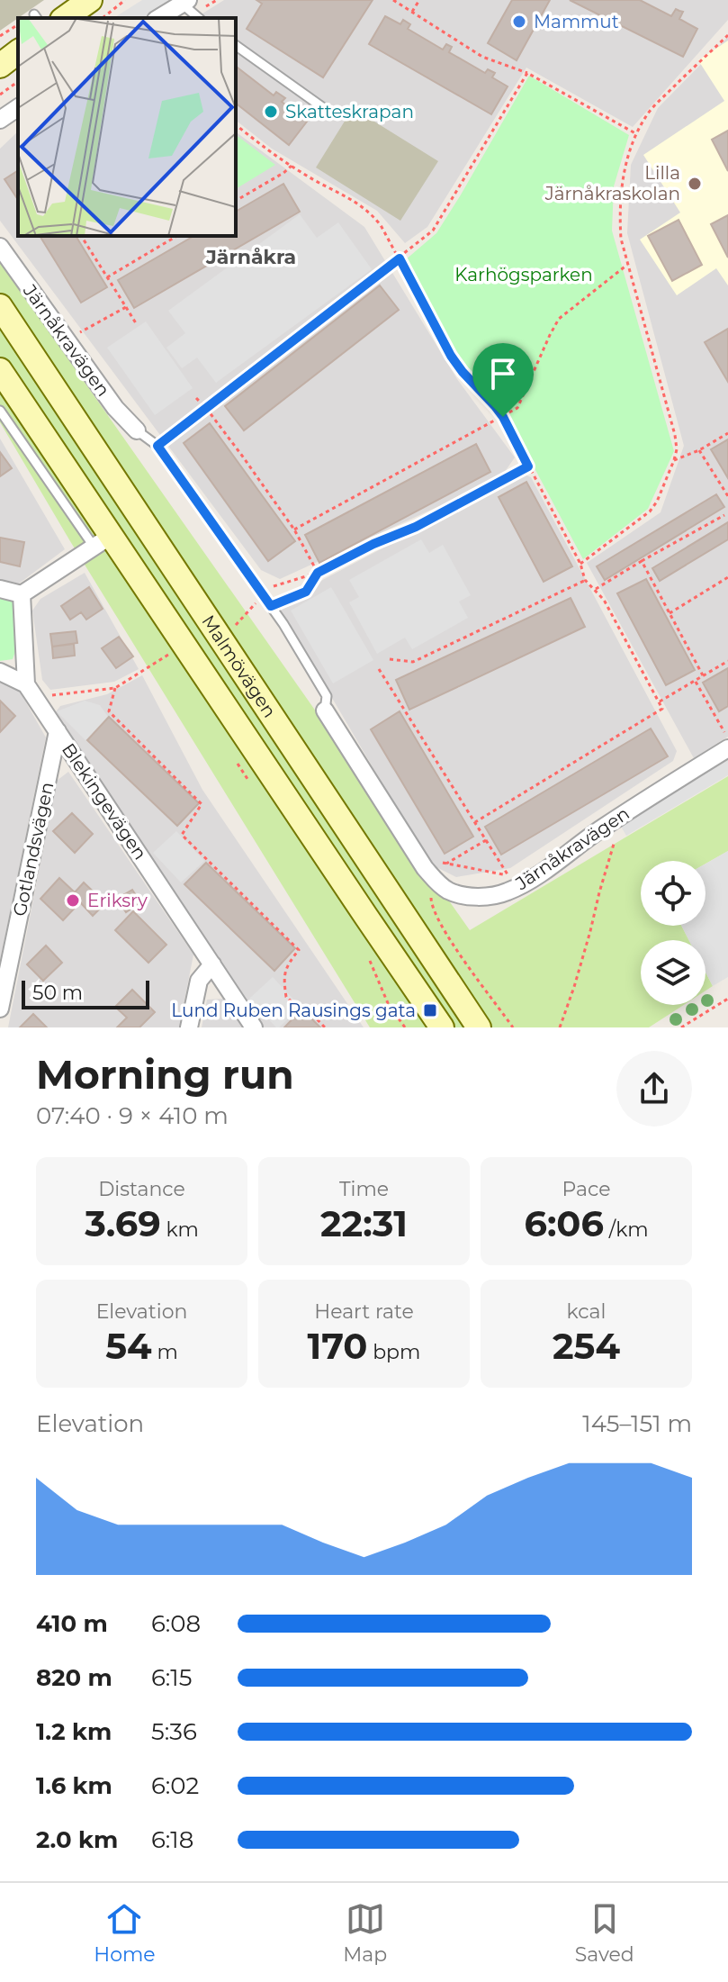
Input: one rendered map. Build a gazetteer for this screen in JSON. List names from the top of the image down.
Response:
{
  "streets": {
    "main road": ["Malmövägen"],
    "street": ["Järnåkravägen", "Blekingevägen", "Gotlandsvägen"]
  },
  "crossings": [
    ["Blekingevägen", "Gotlandsvägen"]
  ],
  "districts": ["Järnåkra"],
  "parks": ["Karhögsparken"],
  "places": {
    "other": [
      "Mammut",
      "Skatteskrapan",
      "Lilla Järnåkraskolan",
      "Eriksry"
    ],
    "transit": ["Lund Ruben Rausings gata"]
  },
  "scale_bar": "50 m",
  "page": {
    "scale": "50 m",
    "heading": ["Morning run", "07:40 · 9 × 410 m"],
    "stats": [
      ["Distance", "3.69 km"],
      ["Time", "22:31"],
      ["Pace", "6:06 /km"],
      ["Elevation", "54 m"],
      ["Heart rate", "170 bpm"],
      ["kcal", "254"]
    ],
    "chart": ["Elevation", "145–151 m"],
    "list": [
      {
        "name": "410 m",
        "note": "6:08"
      },
      {
        "name": "820 m",
        "note": "6:15"
      },
      {
        "name": "1.2 km",
        "note": "5:36"
      },
      {
        "name": "1.6 km",
        "note": "6:02"
      },
      {
        "name": "2.0 km",
        "note": "6:18"
      }
    ],
    "tabs": ["Home", "Map", "Saved"]
  }
}
